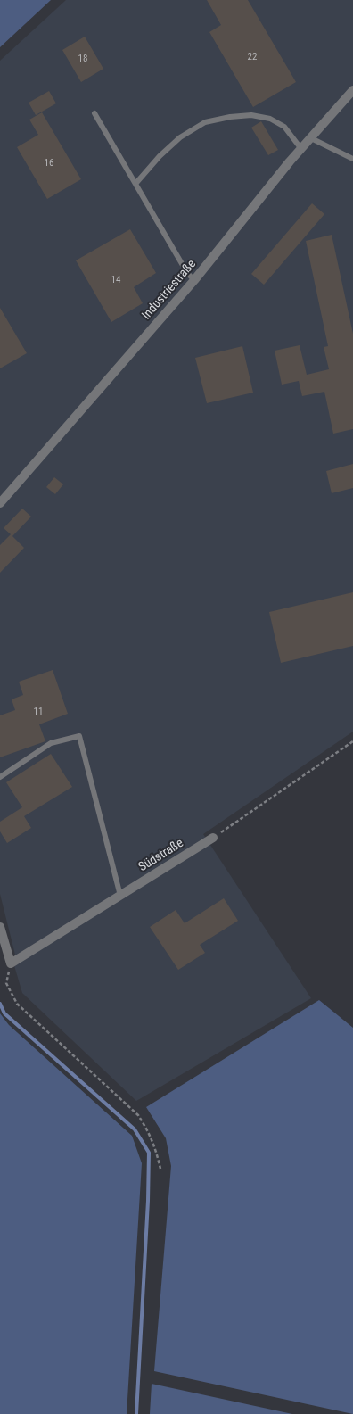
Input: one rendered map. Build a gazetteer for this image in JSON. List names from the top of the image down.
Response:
{
  "streets": {
    "street": ["Industriestraße", "Südstraße"]
  },
  "house_numbers": [
    "22",
    "18",
    "16",
    "14",
    "11"
  ]
}
